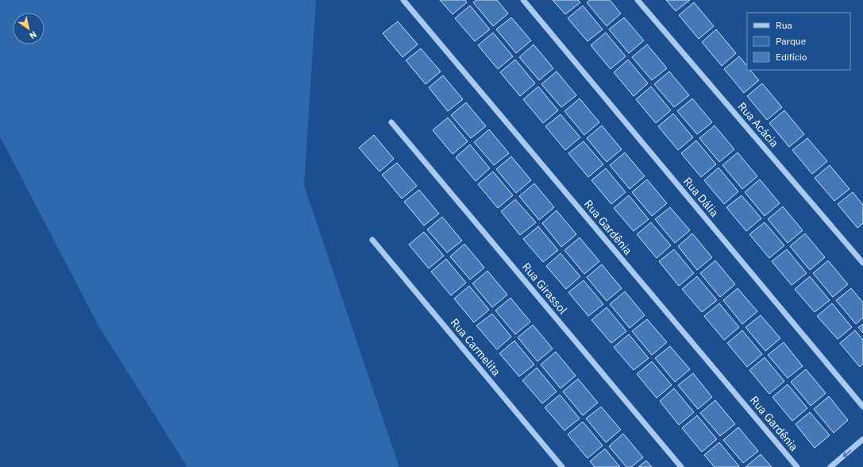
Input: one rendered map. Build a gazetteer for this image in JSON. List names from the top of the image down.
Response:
{
  "streets": {
    "street": [
      "Rua Acácia",
      "Rua Dália",
      "Rua Gardênia",
      "Rua Girassol",
      "Rua Carmelita"
    ]
  },
  "legend": ["Rua", "Parque", "Edifício"],
  "north": "bottom right"
}
